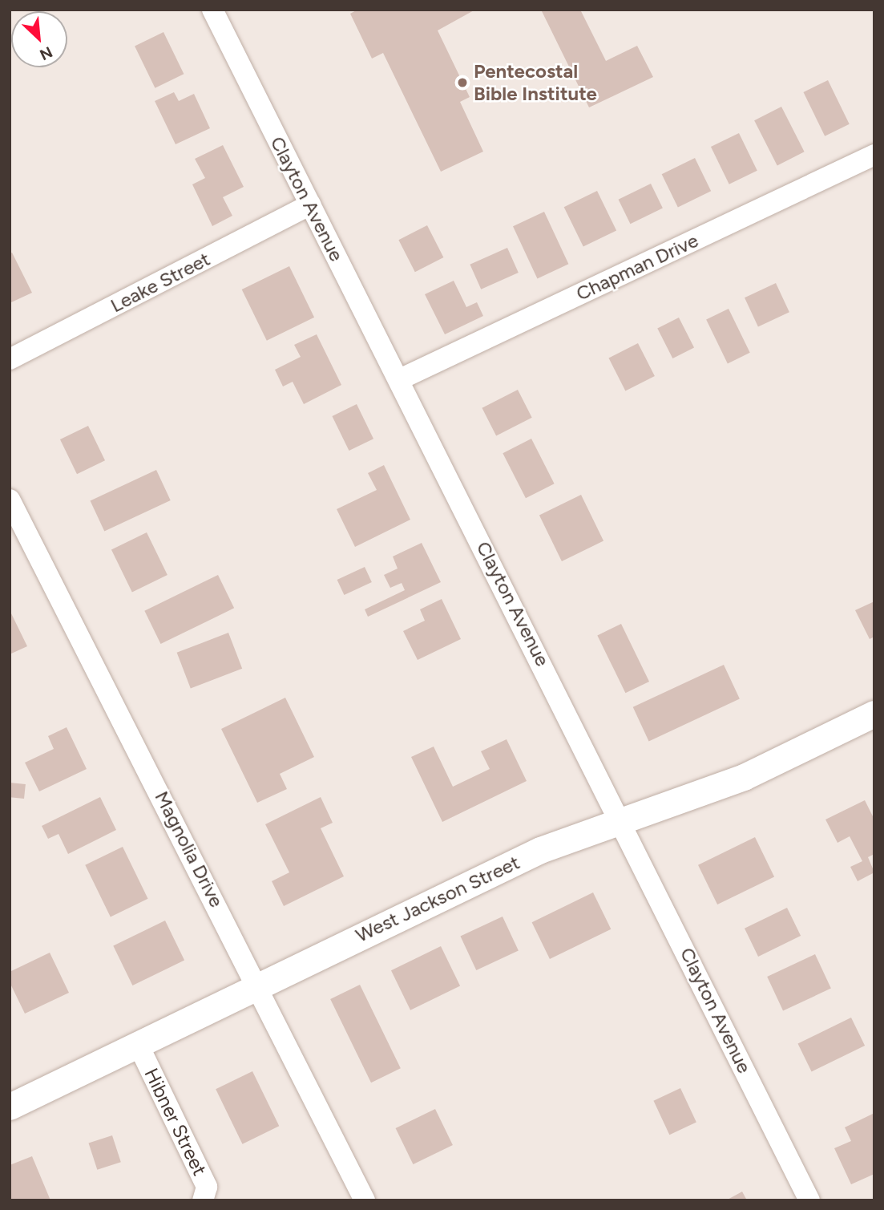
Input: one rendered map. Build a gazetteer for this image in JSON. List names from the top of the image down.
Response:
{
  "streets": {
    "street": [
      "Clayton Avenue",
      "Chapman Drive",
      "Leake Street",
      "Magnolia Drive",
      "West Jackson Street",
      "Hibner Street"
    ]
  },
  "crossings": [
    ["Clayton Avenue", "Chapman Drive"],
    ["Clayton Avenue", "Leake Street"],
    ["Clayton Avenue", "West Jackson Street"],
    ["Magnolia Drive", "West Jackson Street"],
    ["West Jackson Street", "Hibner Street"]
  ],
  "places": ["Pentecostal Bible Institute"],
  "north": "bottom right"
}
